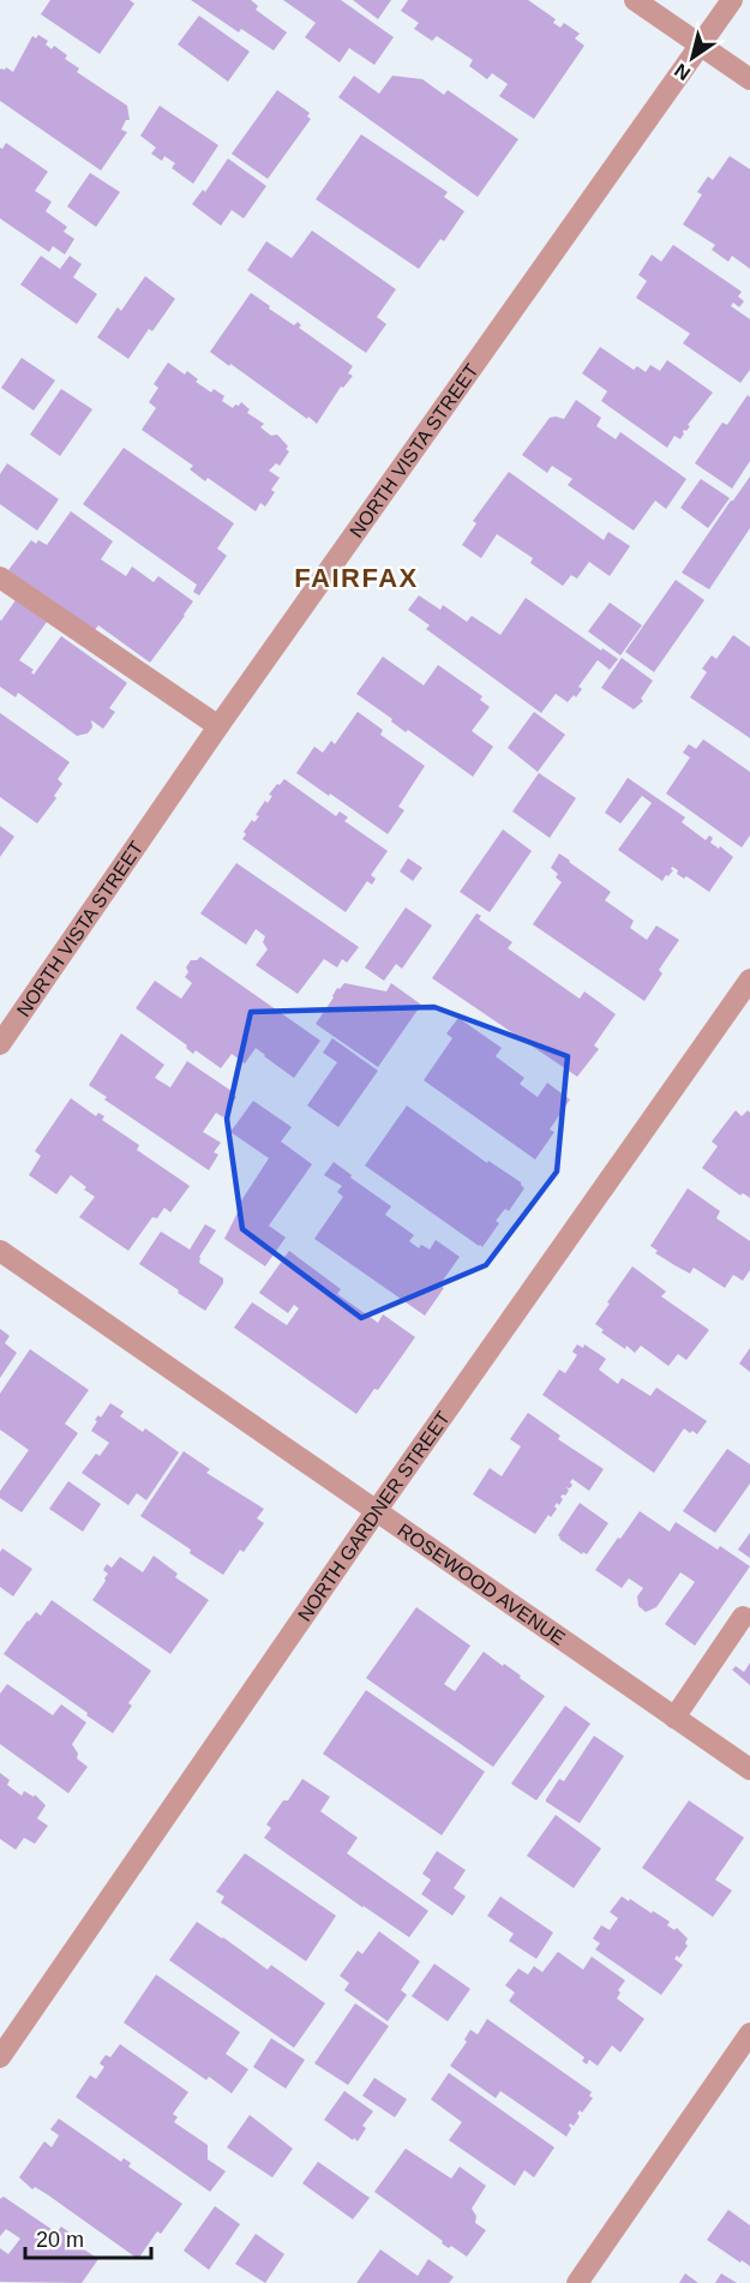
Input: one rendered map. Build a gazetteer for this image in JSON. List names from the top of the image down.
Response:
{
  "streets": {
    "street": ["NORTH VISTA STREET", "NORTH GARDNER STREET", "ROSEWOOD AVENUE"]
  },
  "crossings": [
    ["NORTH GARDNER STREET", "ROSEWOOD AVENUE"]
  ],
  "districts": ["FAIRFAX"],
  "scale_bar": "20 m",
  "north": "bottom left"
}
